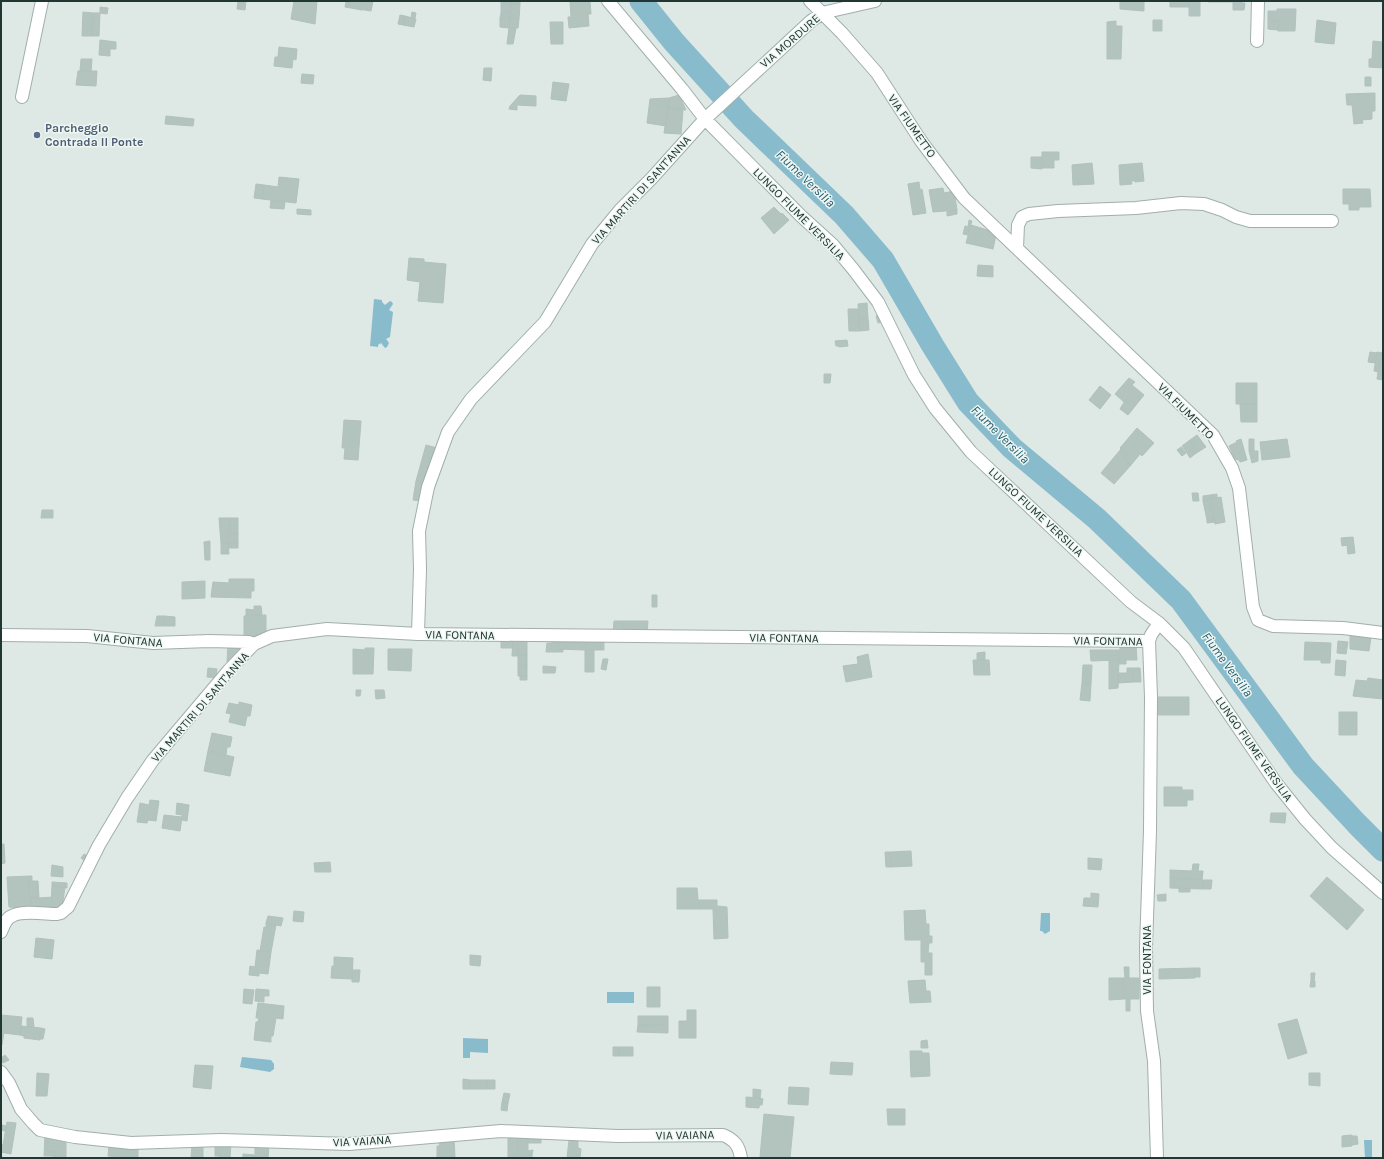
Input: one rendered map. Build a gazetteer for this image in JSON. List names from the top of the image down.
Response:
{
  "streets": {
    "street": [
      "VIA MORDURE",
      "VIA FIUMETTO",
      "VIA MARTIRI DI SANT'ANNA",
      "LUNGO FIUME VERSILIA",
      "VIA FONTANA",
      "VIA VAIANA"
    ]
  },
  "crossings": [
    ["VIA MORDURE", "VIA FIUMETTO"],
    ["VIA MORDURE", "VIA MARTIRI DI SANT'ANNA"],
    ["VIA MORDURE", "LUNGO FIUME VERSILIA"],
    ["VIA MARTIRI DI SANT'ANNA", "LUNGO FIUME VERSILIA"],
    ["VIA MARTIRI DI SANT'ANNA", "VIA FONTANA"],
    ["LUNGO FIUME VERSILIA", "VIA FONTANA"]
  ],
  "water": ["Fiume Versilia"],
  "places": ["Parcheggio Contrada Il Ponte"]
}
